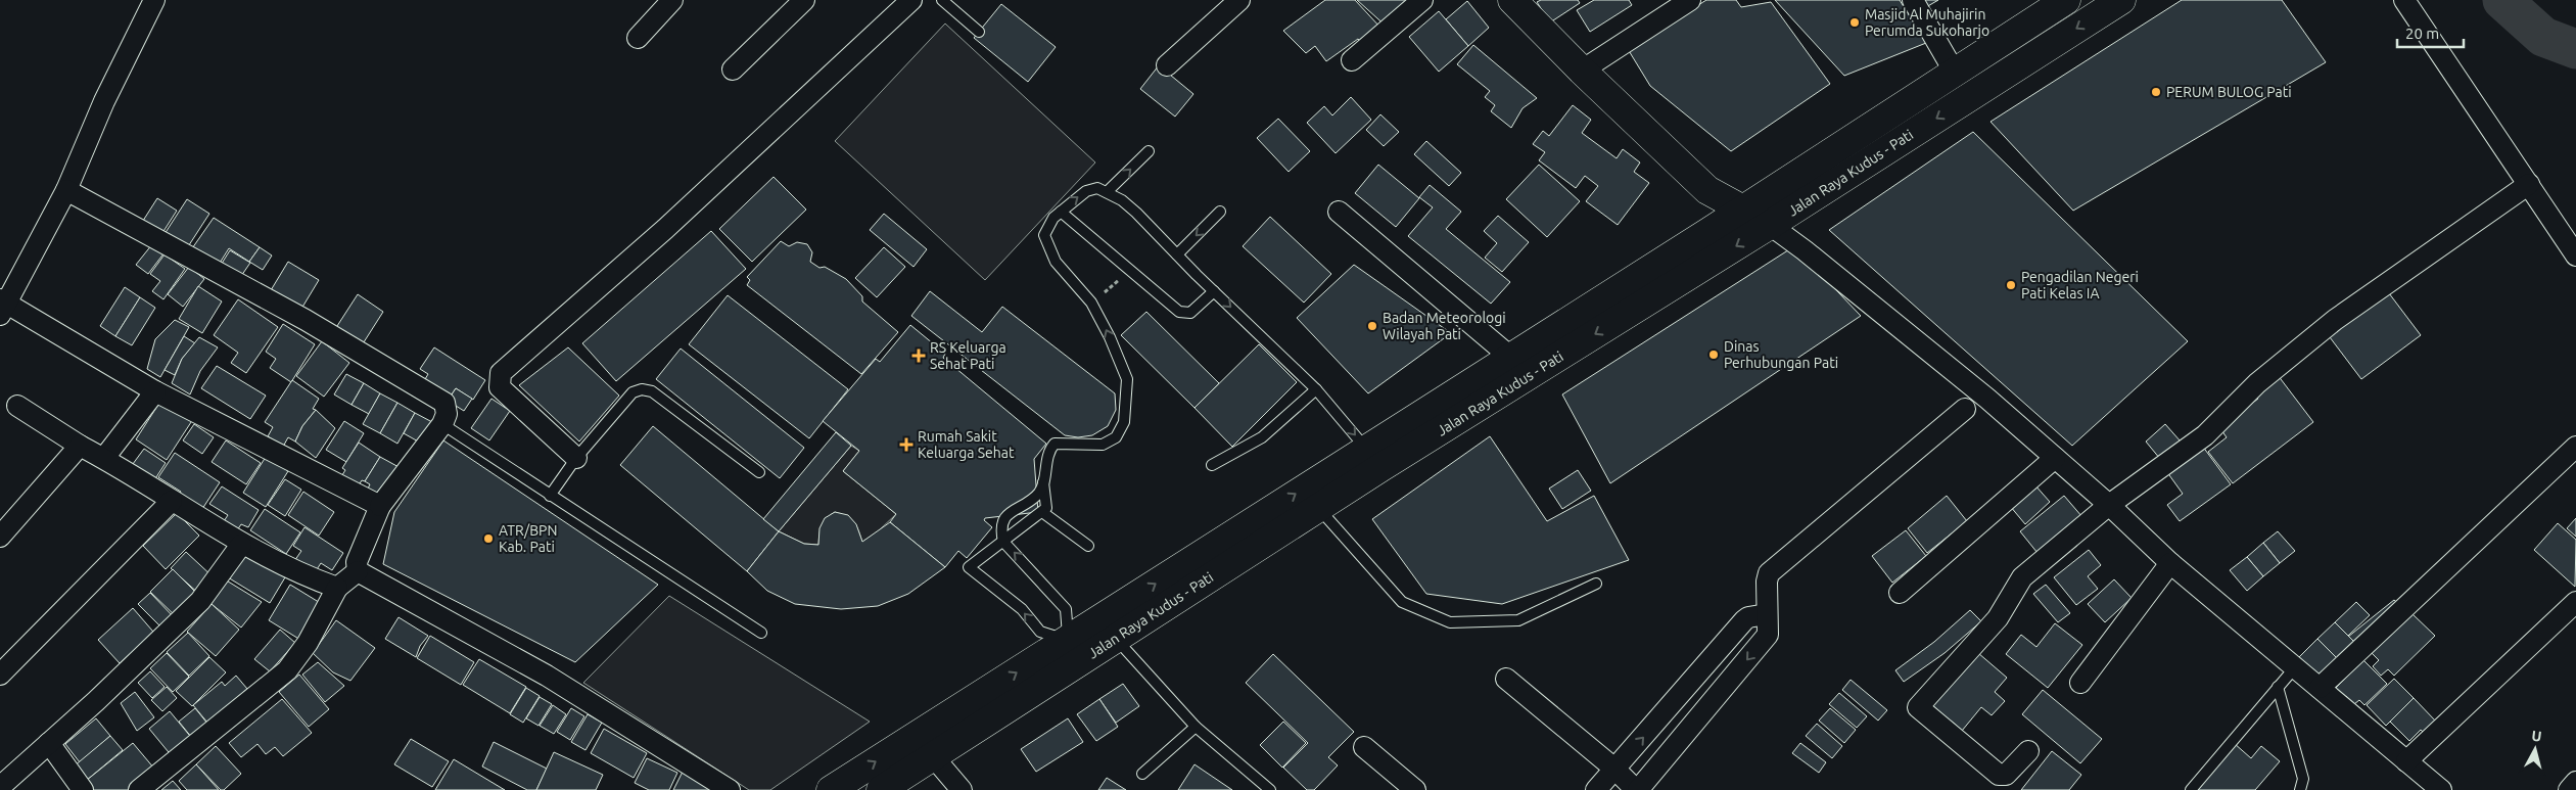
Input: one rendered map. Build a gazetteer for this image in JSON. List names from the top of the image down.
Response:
{
  "streets": {
    "main road": ["Jalan Raya Kudus - Pati"]
  },
  "places": {
    "other": [
      "Masjid Al Muhajirin Perumda Sukoharjo",
      "PERUM BULOG Pati",
      "Pengadilan Negeri Pati Kelas IA",
      "Badan Meteorologi Wilayah Pati",
      "Dinas Perhubungan Pati",
      "ATR/BPN Kab. Pati"
    ],
    "health": ["RS Keluarga Sehat Pati", "Rumah Sakit Keluarga Sehat"]
  },
  "scale_bar": "20 m",
  "north": "top"
}
